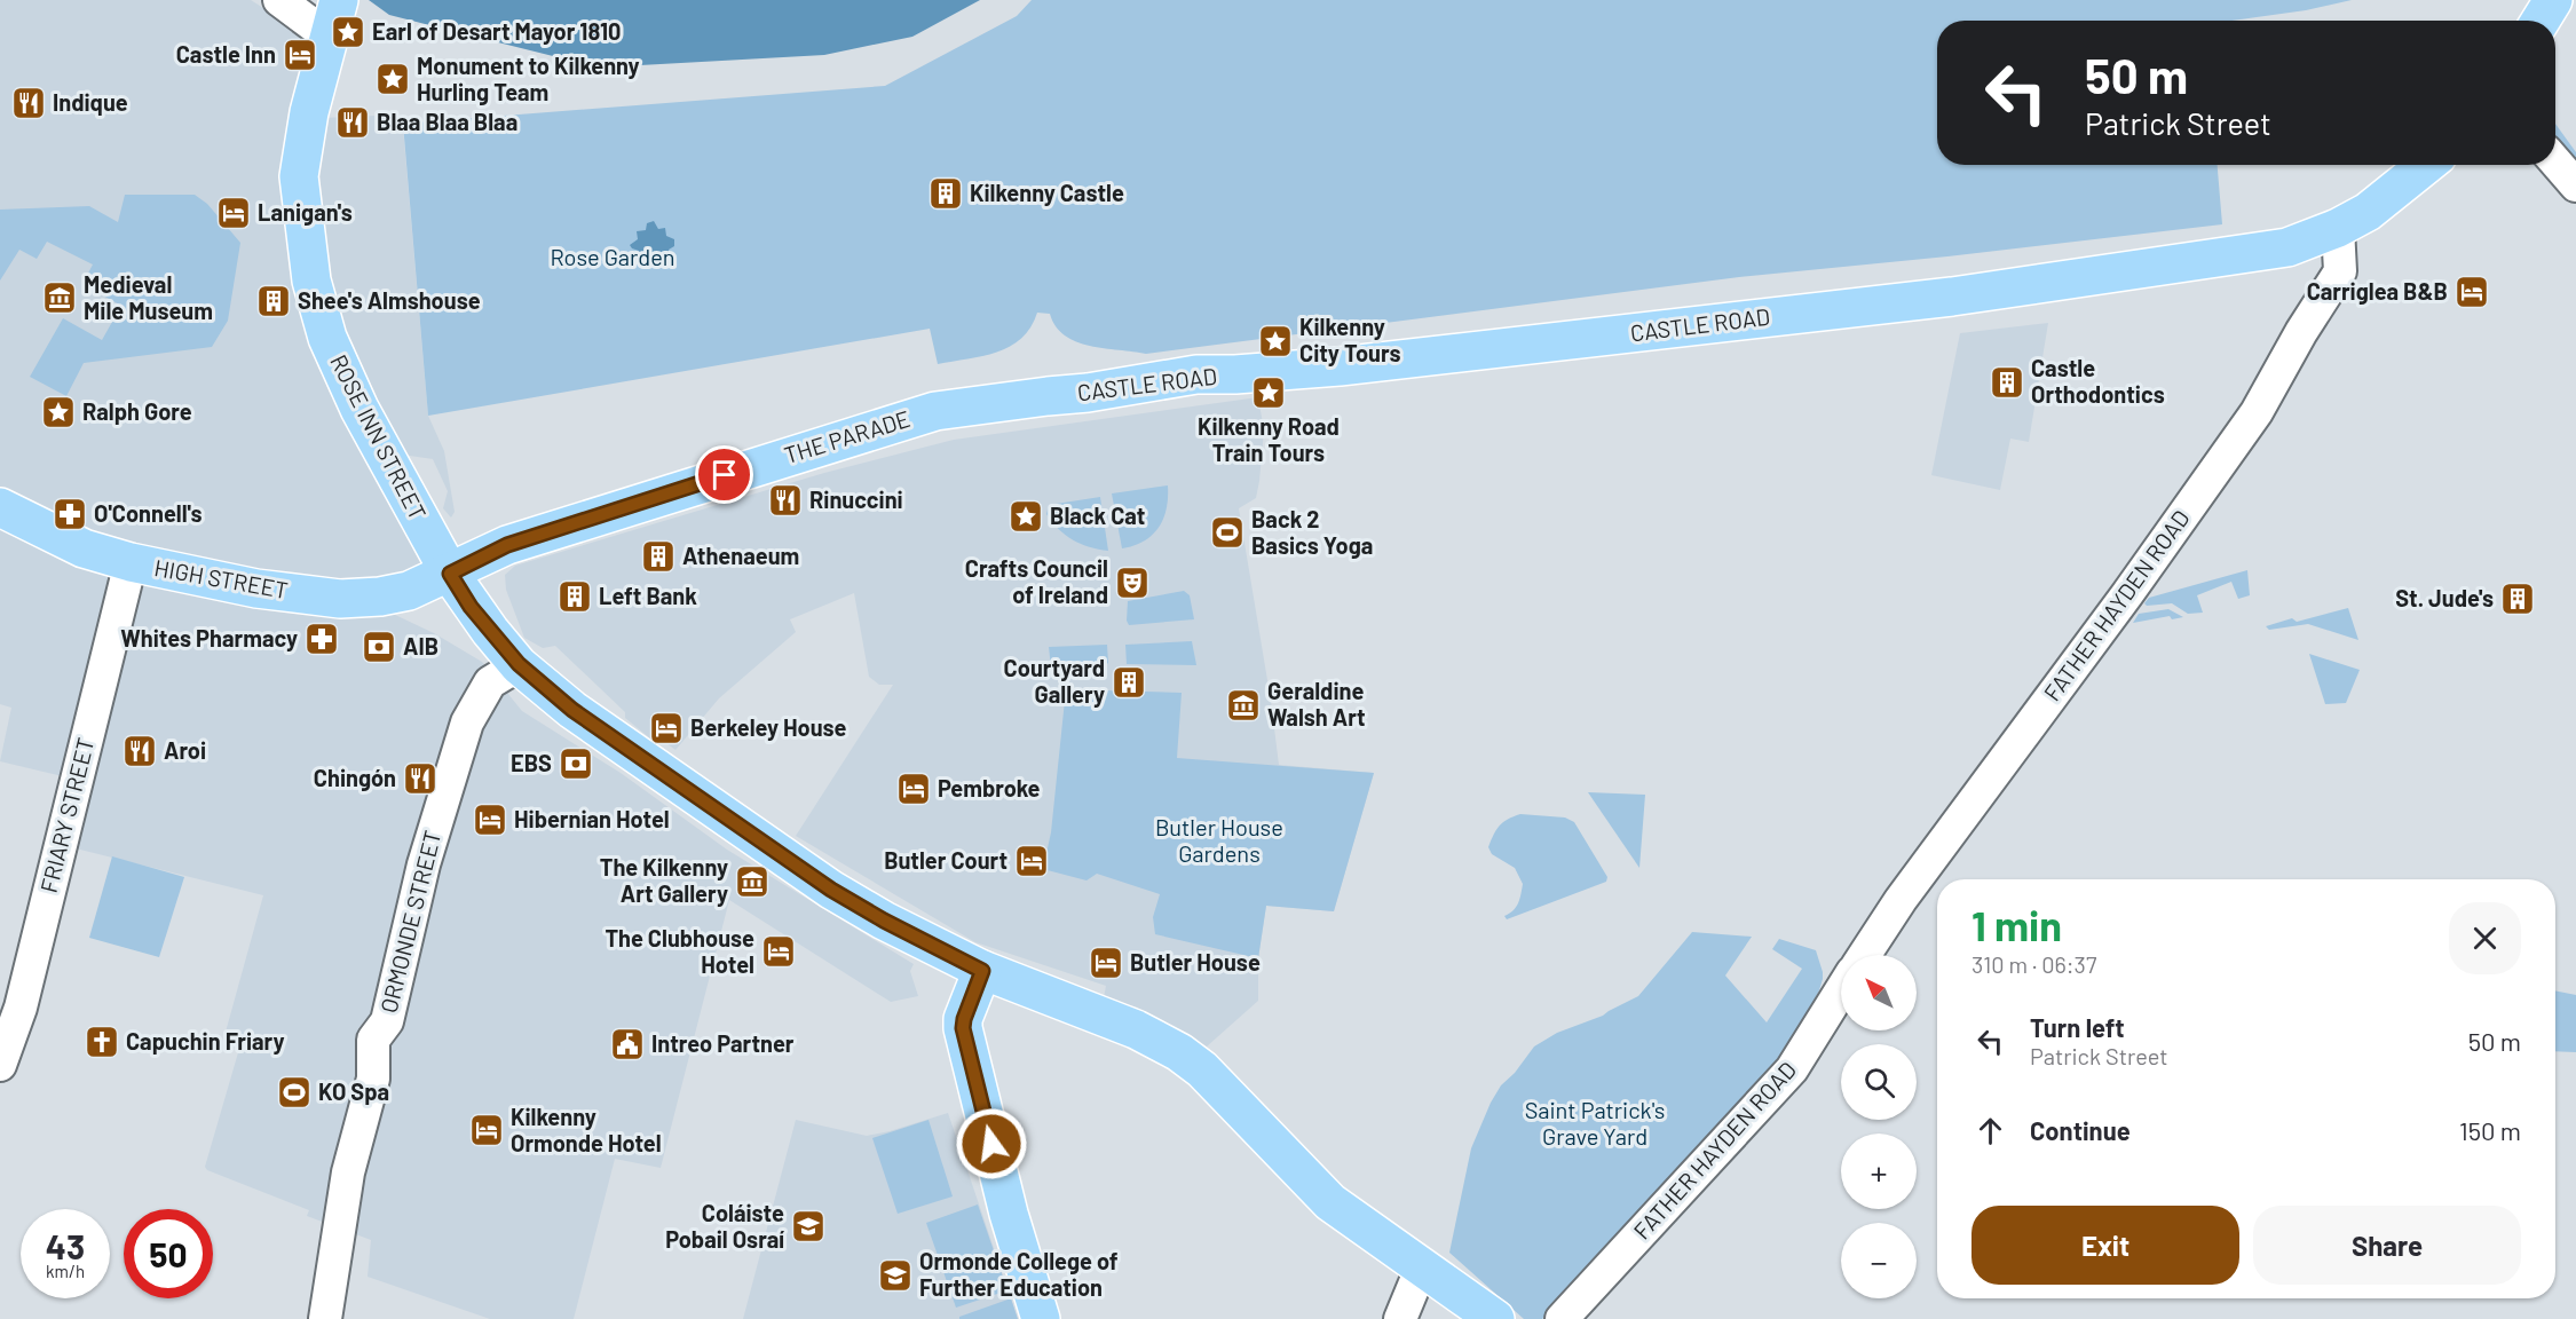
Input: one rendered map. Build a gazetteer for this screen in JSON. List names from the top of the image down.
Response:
{
  "streets": {
    "main road": [
      "CASTLE ROAD",
      "ROSE INN STREET",
      "THE PARADE",
      "HIGH STREET"
    ],
    "street": ["FATHER HAYDEN ROAD", "FRIARY STREET", "ORMONDE STREET"]
  },
  "crossings": [
    ["CASTLE ROAD", "THE PARADE"],
    ["CASTLE ROAD", "FATHER HAYDEN ROAD"],
    ["ROSE INN STREET", "THE PARADE"],
    ["ROSE INN STREET", "HIGH STREET"],
    ["ROSE INN STREET", "ORMONDE STREET"],
    ["THE PARADE", "HIGH STREET"],
    ["HIGH STREET", "FRIARY STREET"]
  ],
  "parks": ["Rose Garden", "Butler House Gardens", "Saint Patrick's Grave Yard"],
  "places": {
    "place": [
      "Earl of Desart Mayor 1810",
      "Monument to Kilkenny Hurling Team",
      "Kilkenny City Tours",
      "Kilkenny Road Train Tours",
      "Ralph Gore",
      "Black Cat"
    ],
    "hotel": [
      "Castle Inn",
      "Lanigan's",
      "Carriglea B&B",
      "Berkeley House",
      "Pembroke",
      "Hibernian Hotel",
      "Butler Court",
      "The Clubhouse Hotel",
      "Butler House",
      "Kilkenny Ormonde Hotel"
    ],
    "restaurant": [
      "Indique",
      "Blaa Blaa Blaa",
      "Rinuccini",
      "Aroi",
      "Chingón"
    ],
    "building": [
      "Kilkenny Castle",
      "Shee's Almshouse",
      "Castle Orthodontics",
      "Athenaeum",
      "Left Bank",
      "St. Jude's",
      "Courtyard Gallery"
    ],
    "museum": ["Medieval Mile Museum", "Geraldine Walsh Art", "The Kilkenny Art Gallery"],
    "pharmacy": ["O'Connell's", "Whites Pharmacy"],
    "sports": ["Back 2 Basics Yoga", "KO Spa"],
    "theatre": ["Crafts Council of Ireland"],
    "bank": ["AIB", "EBS"],
    "church": ["Capuchin Friary"],
    "public building": ["Intreo Partner"],
    "school or university": ["Coláiste Pobail Osraí", "Ormonde College of Further Education"]
  },
  "north": "top left",
  "page": {
    "turn": ["50 m", "Patrick Street"],
    "heading": ["1 min", "310 m · 06:37"],
    "map_buttons": ["+", "−"],
    "list": [
      {
        "name": "Turn left",
        "note": "Patrick Street",
        "value": "50 m"
      },
      {
        "name": "Continue",
        "value": "150 m"
      }
    ],
    "buttons": ["Exit", "Share"],
    "speed": "43 km/h",
    "limit": "50"
  }
}
